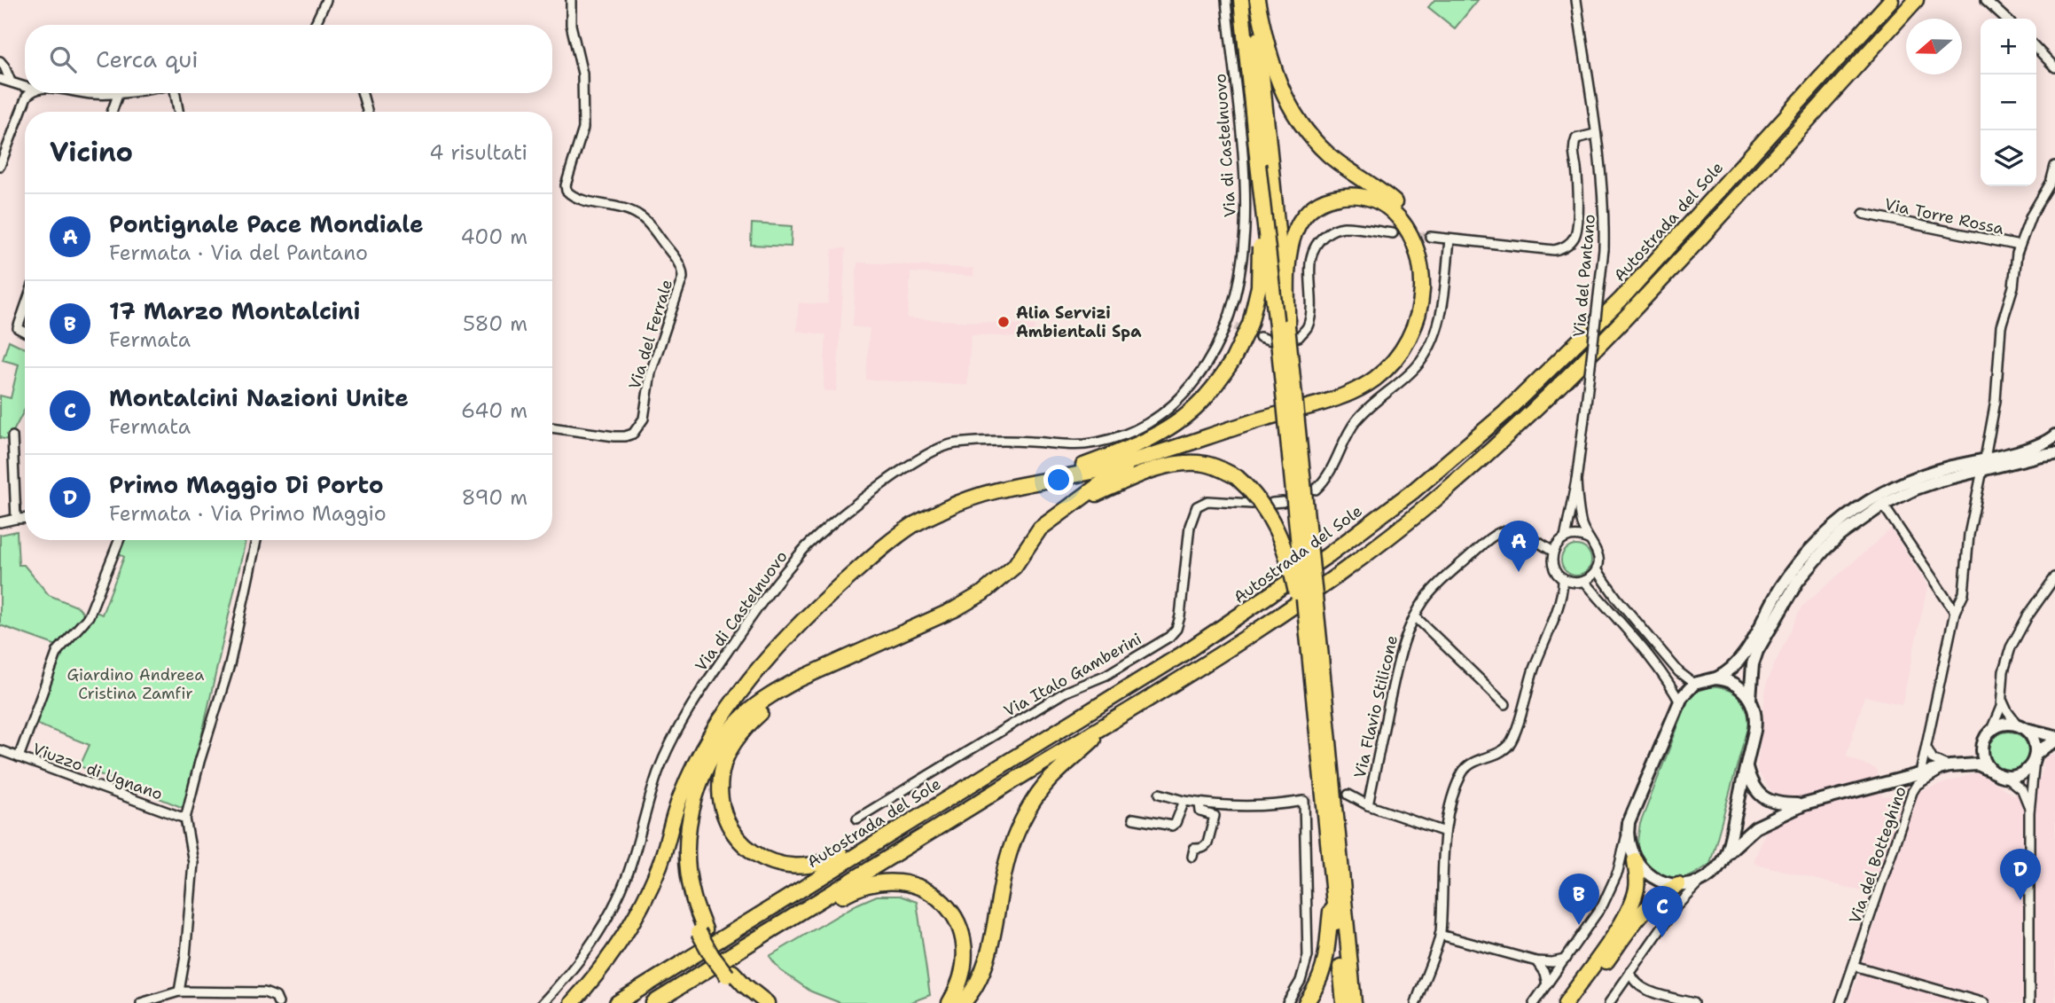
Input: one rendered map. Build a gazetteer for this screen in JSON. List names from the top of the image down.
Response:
{
  "streets": {
    "highway": ["Autostrada del Sole"],
    "street": [
      "Via di Castelnuovo",
      "Via Torre Rossa",
      "Via del Pantano",
      "Via del Ferrale",
      "Via Italo Gamberini",
      "Via Flavio Stilicone",
      "Viuzzo di Ugnano",
      "Via del Botteghino"
    ]
  },
  "crossings": [
    ["Via Torre Rossa", "Via del Botteghino"],
    ["Via del Pantano", "Via Flavio Stilicone"]
  ],
  "parks": ["Giardino Andreea Cristina Zamfir"],
  "places": ["Alia Servizi Ambientali Spa"],
  "north": "left",
  "page": {
    "map_buttons": ["+", "−"],
    "search": "Cerca qui",
    "heading": ["Vicino", "4 risultati"],
    "list": [
      {
        "mark": "A",
        "name": "Pontignale Pace Mondiale",
        "note": "Fermata · Via del Pantano",
        "value": "400 m"
      },
      {
        "mark": "B",
        "name": "17 Marzo Montalcini",
        "note": "Fermata",
        "value": "580 m"
      },
      {
        "mark": "C",
        "name": "Montalcini Nazioni Unite",
        "note": "Fermata",
        "value": "640 m"
      },
      {
        "mark": "D",
        "name": "Primo Maggio Di Porto",
        "note": "Fermata · Via Primo Maggio",
        "value": "890 m"
      }
    ],
    "pins": [
      "A",
      "D",
      "B",
      "C"
    ]
  }
}
